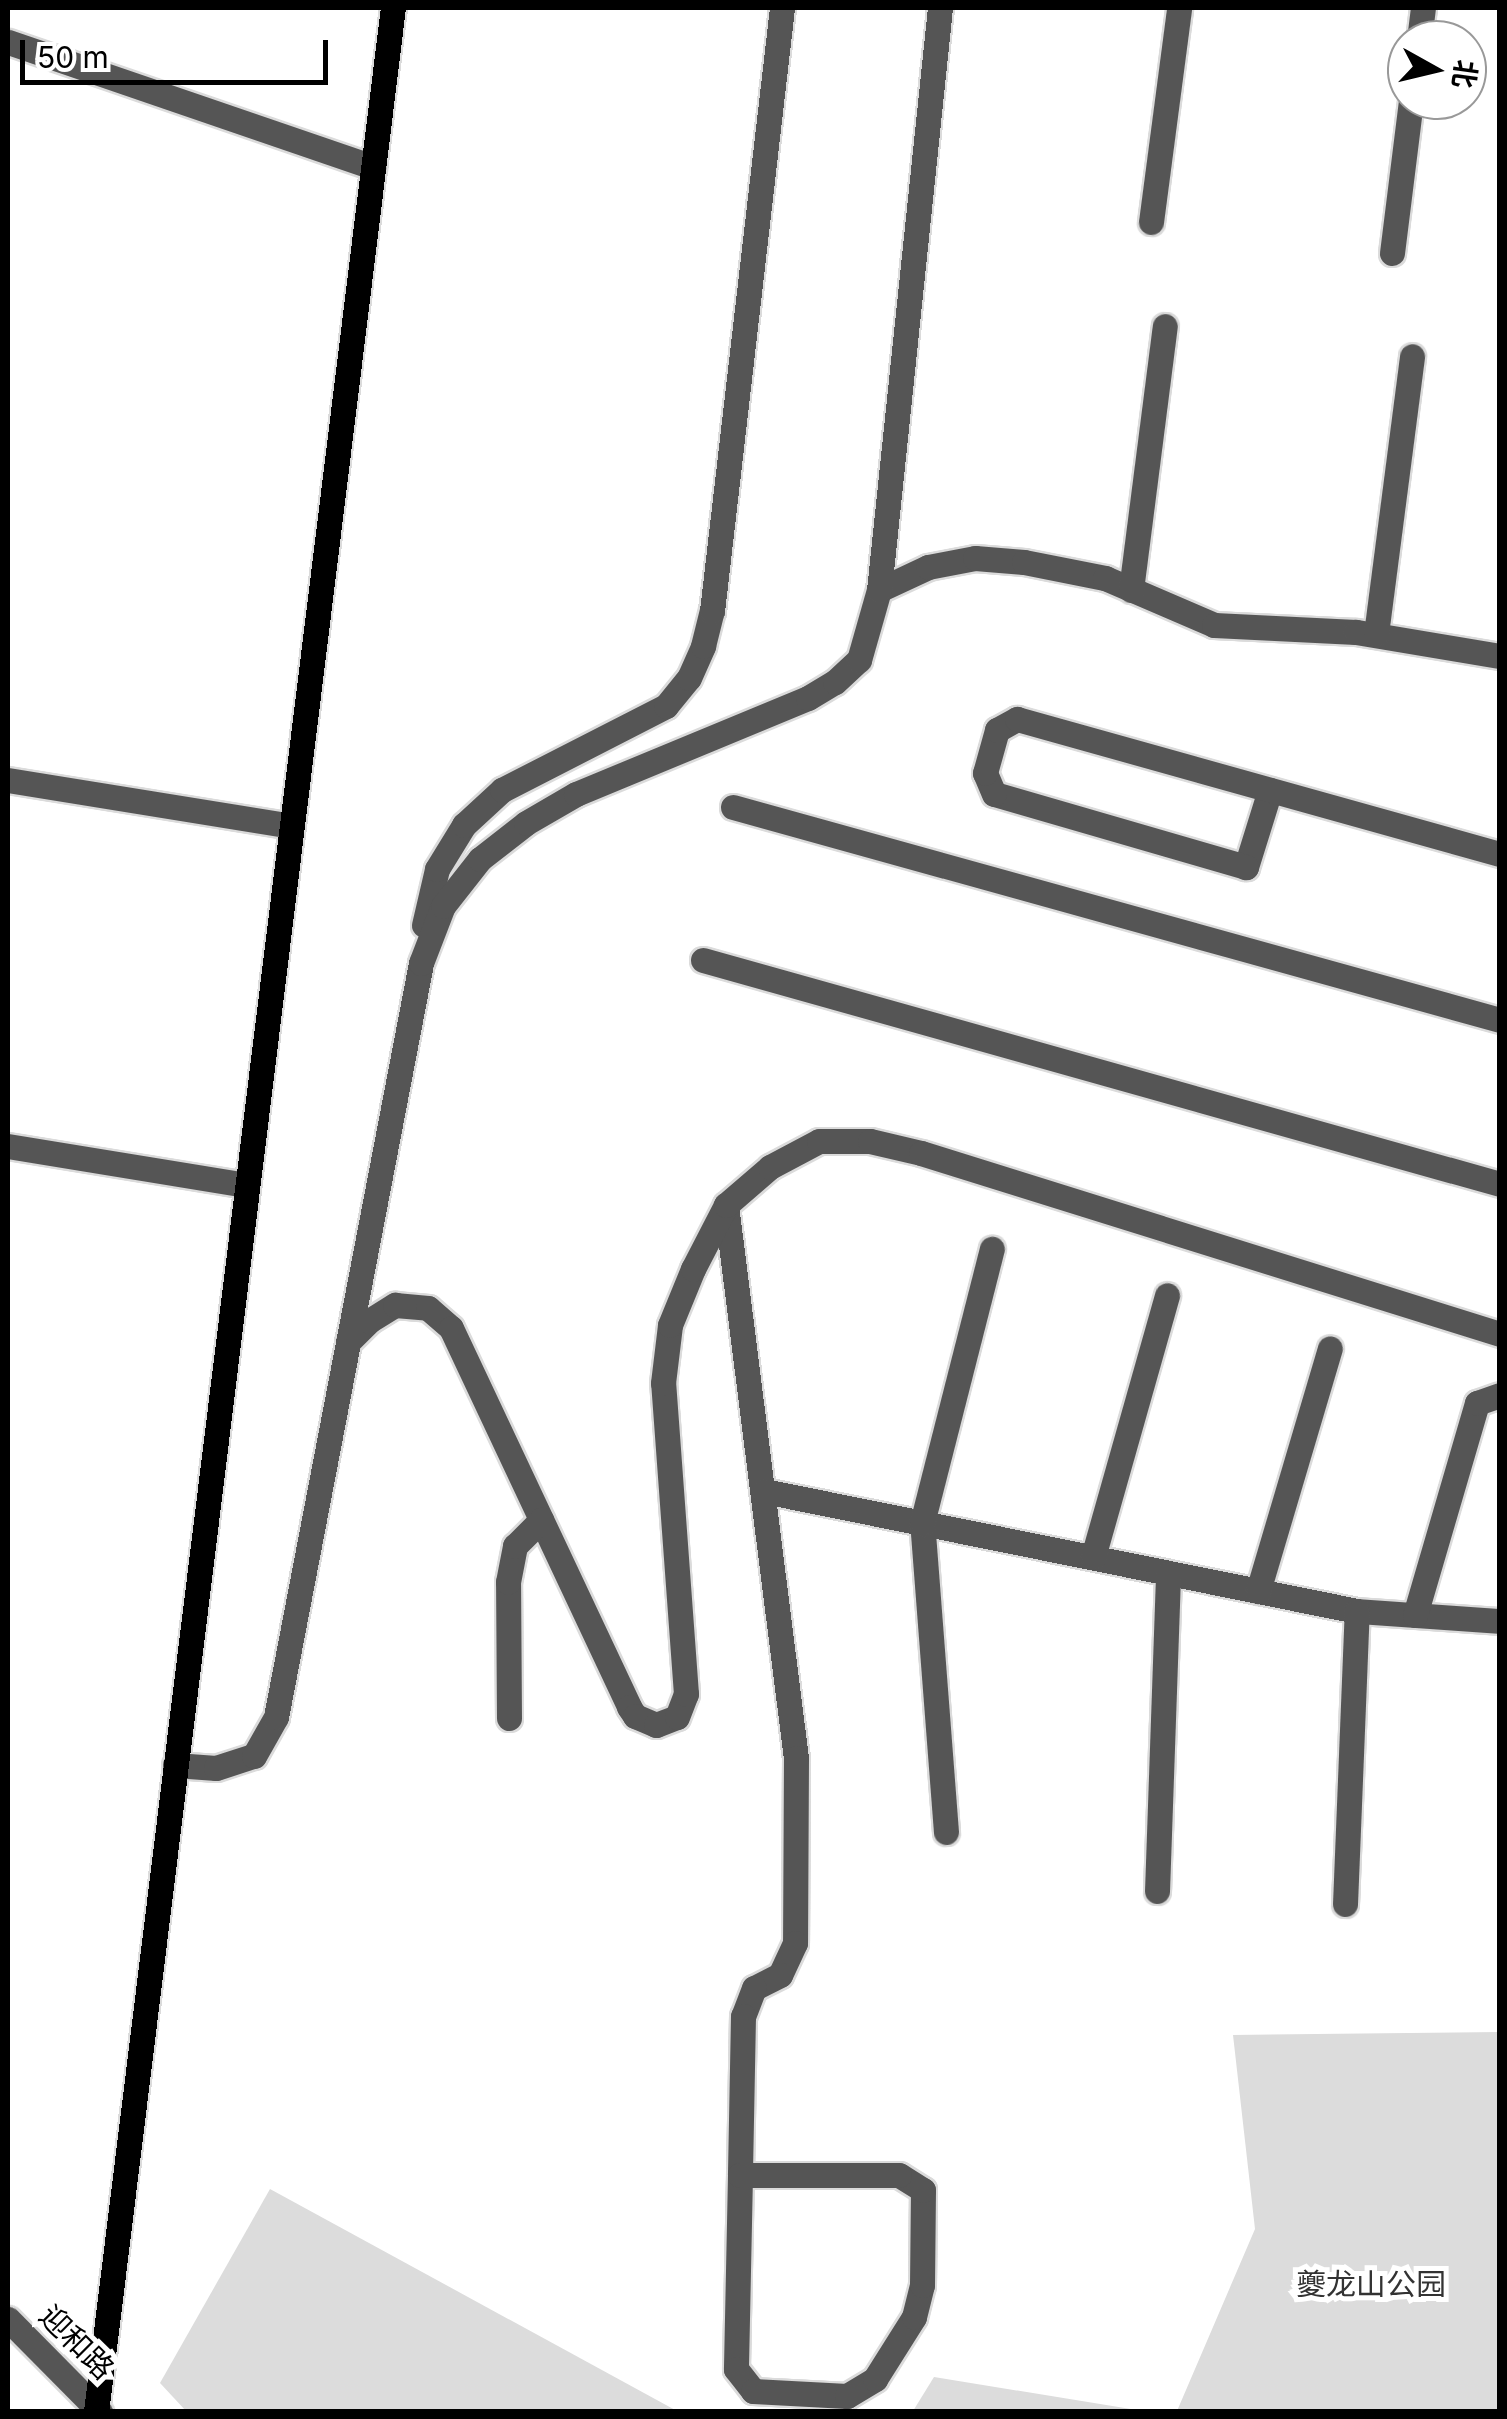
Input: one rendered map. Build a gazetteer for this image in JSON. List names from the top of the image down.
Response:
{
  "streets": {
    "street": ["迎和路"]
  },
  "parks": ["夔龙山公园"],
  "scale_bar": "50 m",
  "north": "right"
}
